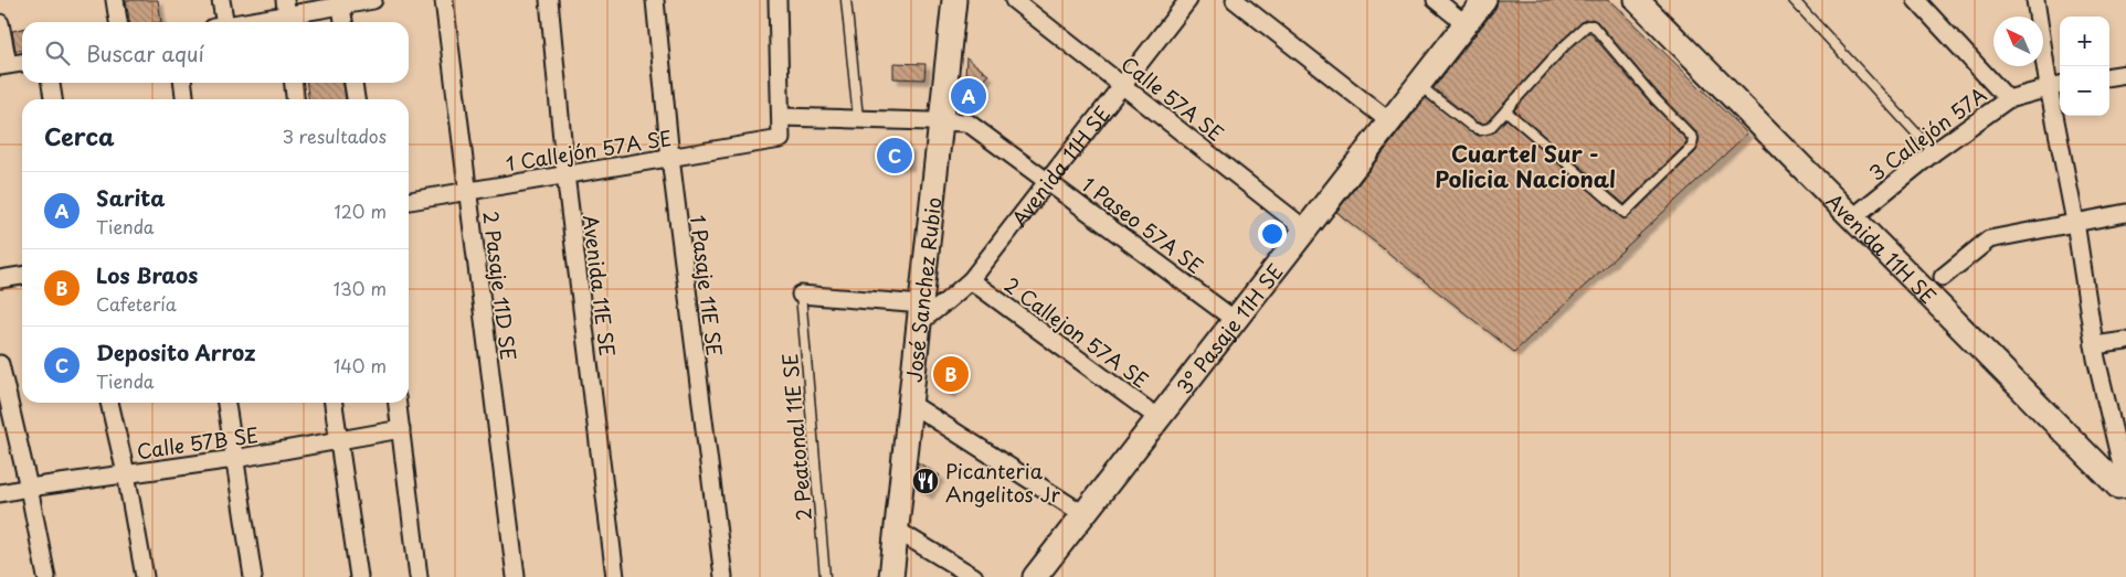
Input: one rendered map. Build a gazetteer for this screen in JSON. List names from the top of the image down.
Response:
{
  "streets": {
    "street": [
      "Calle 57A SE",
      "3 Callejón 57A",
      "1 Callejón 57A SE",
      "Avenida 11H SE",
      "1 Paseo 57A SE",
      "2 Pasaje 11D SE",
      "Avenida 11E SE",
      "1 Pasaje 11E SE",
      "José Sanchez Rubio",
      "3° Pasaje 11H SE",
      "2 Callejon 57A SE",
      "Calle 57B SE"
    ],
    "lane": ["2 Peatonal 11E SE"]
  },
  "crossings": [
    ["Calle 57A SE", "Avenida 11H SE"],
    ["Calle 57A SE", "3° Pasaje 11H SE"],
    ["3 Callejón 57A", "Avenida 11H SE"],
    ["1 Callejón 57A SE", "2 Pasaje 11D SE"],
    ["1 Callejón 57A SE", "Avenida 11E SE"],
    ["1 Callejón 57A SE", "1 Pasaje 11E SE"],
    ["Avenida 11H SE", "1 Paseo 57A SE"],
    ["Avenida 11H SE", "José Sanchez Rubio"],
    ["Avenida 11H SE", "2 Callejon 57A SE"],
    ["1 Paseo 57A SE", "José Sanchez Rubio"],
    ["1 Paseo 57A SE", "3° Pasaje 11H SE"],
    ["3° Pasaje 11H SE", "2 Callejon 57A SE"]
  ],
  "districts": ["Cuartel Sur - Policia Nacional"],
  "places": {
    "restaurant": ["Picanteria Angelitos Jr"]
  },
  "north": "top left",
  "page": {
    "map_buttons": ["+", "−"],
    "search": "Buscar aquí",
    "pins": ["A", "C", "B"],
    "heading": ["Cerca", "3 resultados"],
    "list": [
      {
        "mark": "A",
        "name": "Sarita",
        "note": "Tienda",
        "value": "120 m"
      },
      {
        "mark": "B",
        "name": "Los Braos",
        "note": "Cafetería",
        "value": "130 m"
      },
      {
        "mark": "C",
        "name": "Deposito Arroz",
        "note": "Tienda",
        "value": "140 m"
      }
    ]
  }
}
